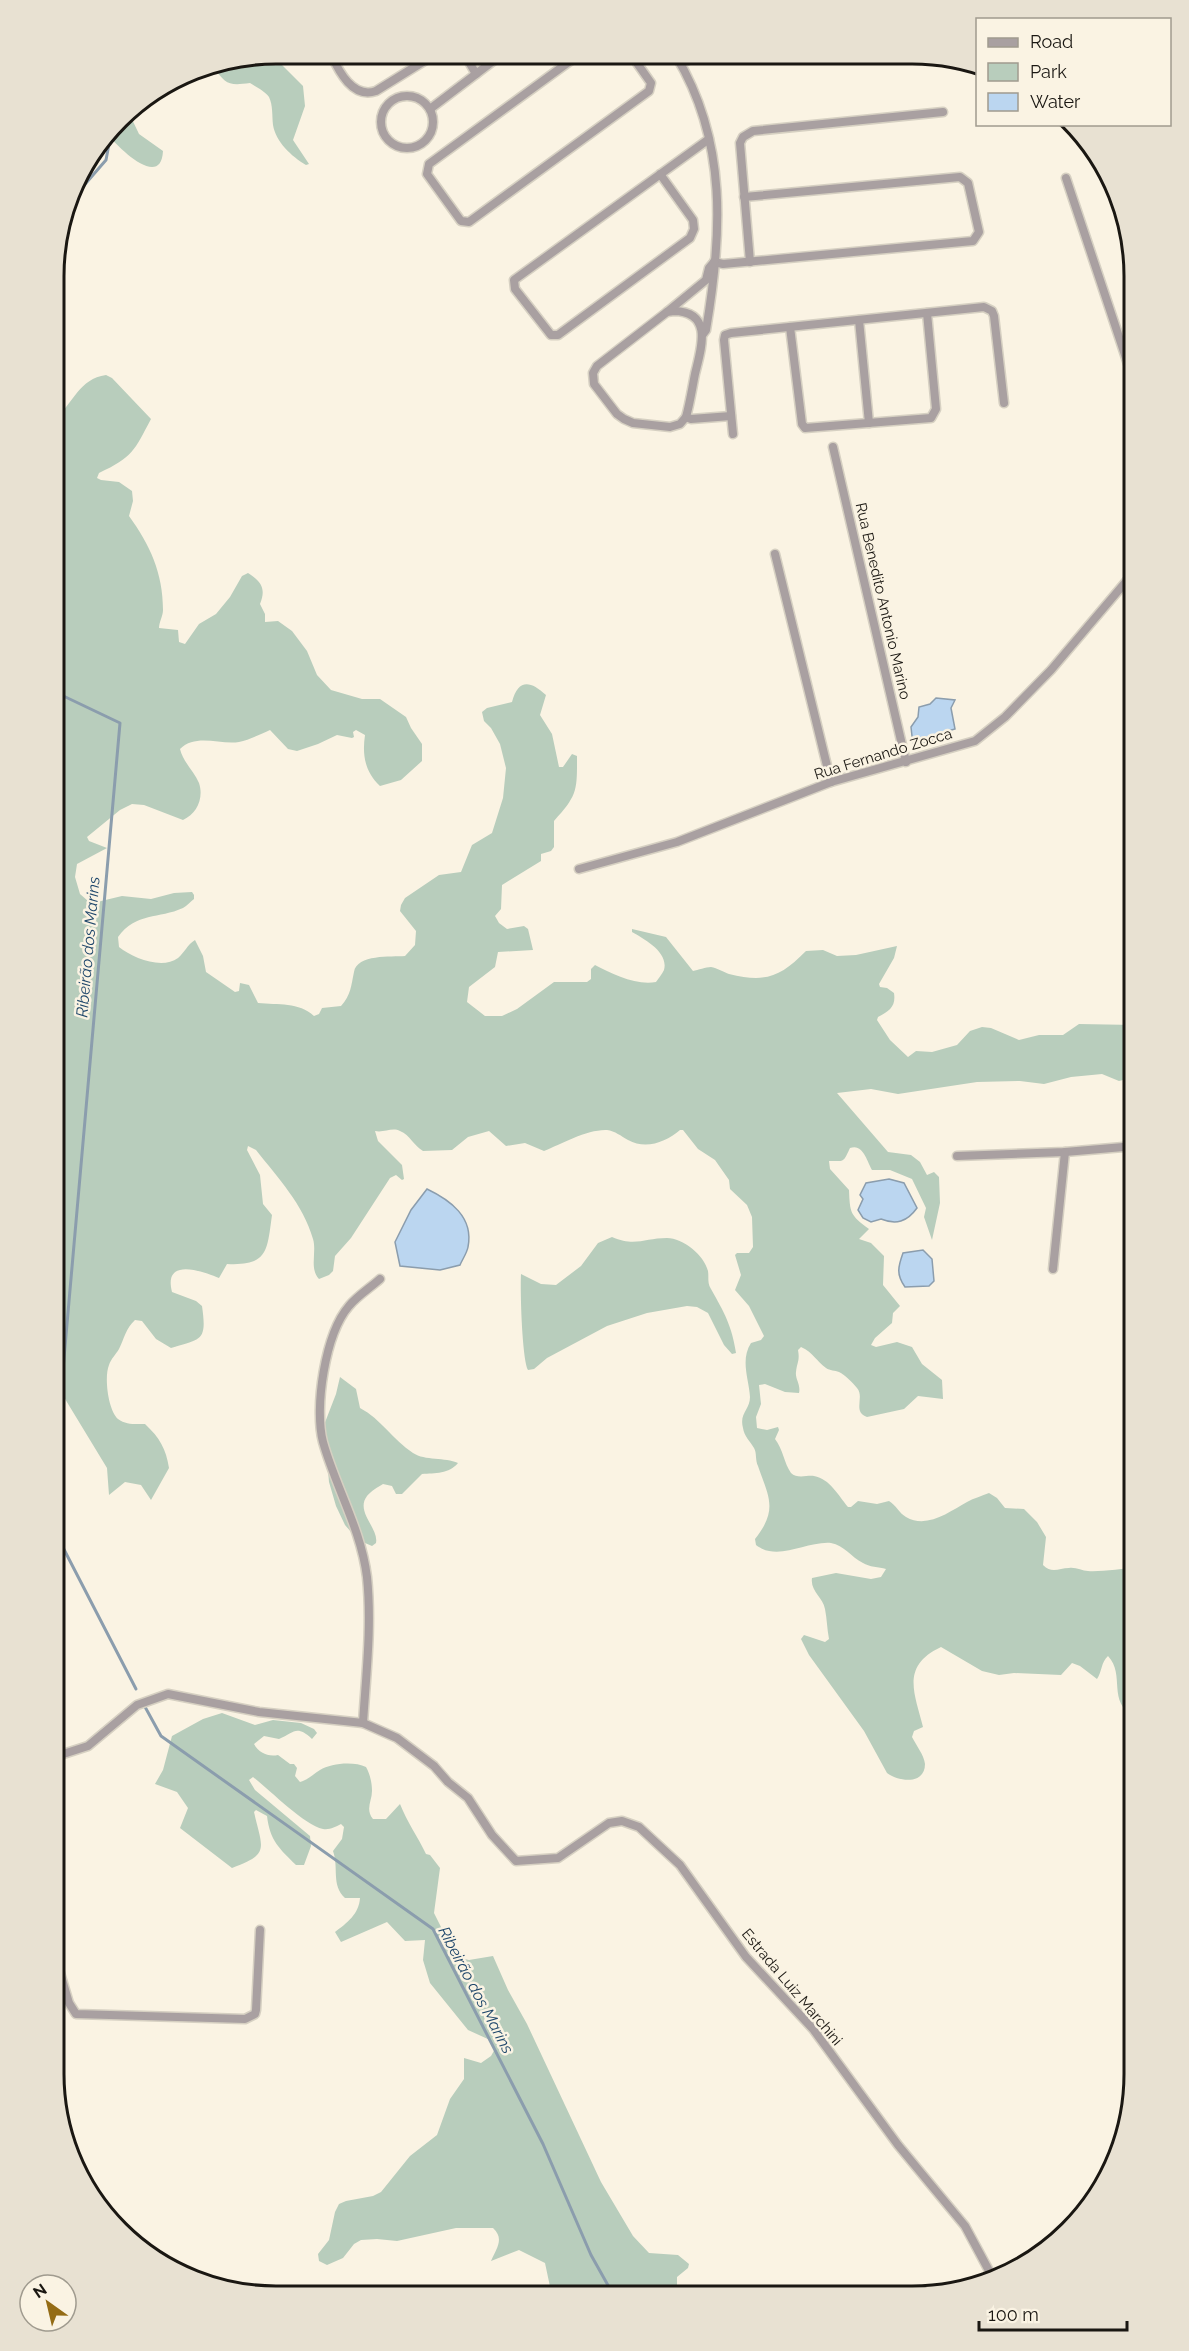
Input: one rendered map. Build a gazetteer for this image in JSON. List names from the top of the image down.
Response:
{
  "streets": {
    "street": ["Rua Benedito Antonio Marino", "Rua Fernando Zocca", "Estrada Luiz Marchini"]
  },
  "crossings": [
    ["Rua Benedito Antonio Marino", "Rua Fernando Zocca"]
  ],
  "water": ["Ribeirão dos Marins"],
  "legend": ["Road", "Park", "Water"],
  "scale_bar": "100 m",
  "north": "top left"
}
